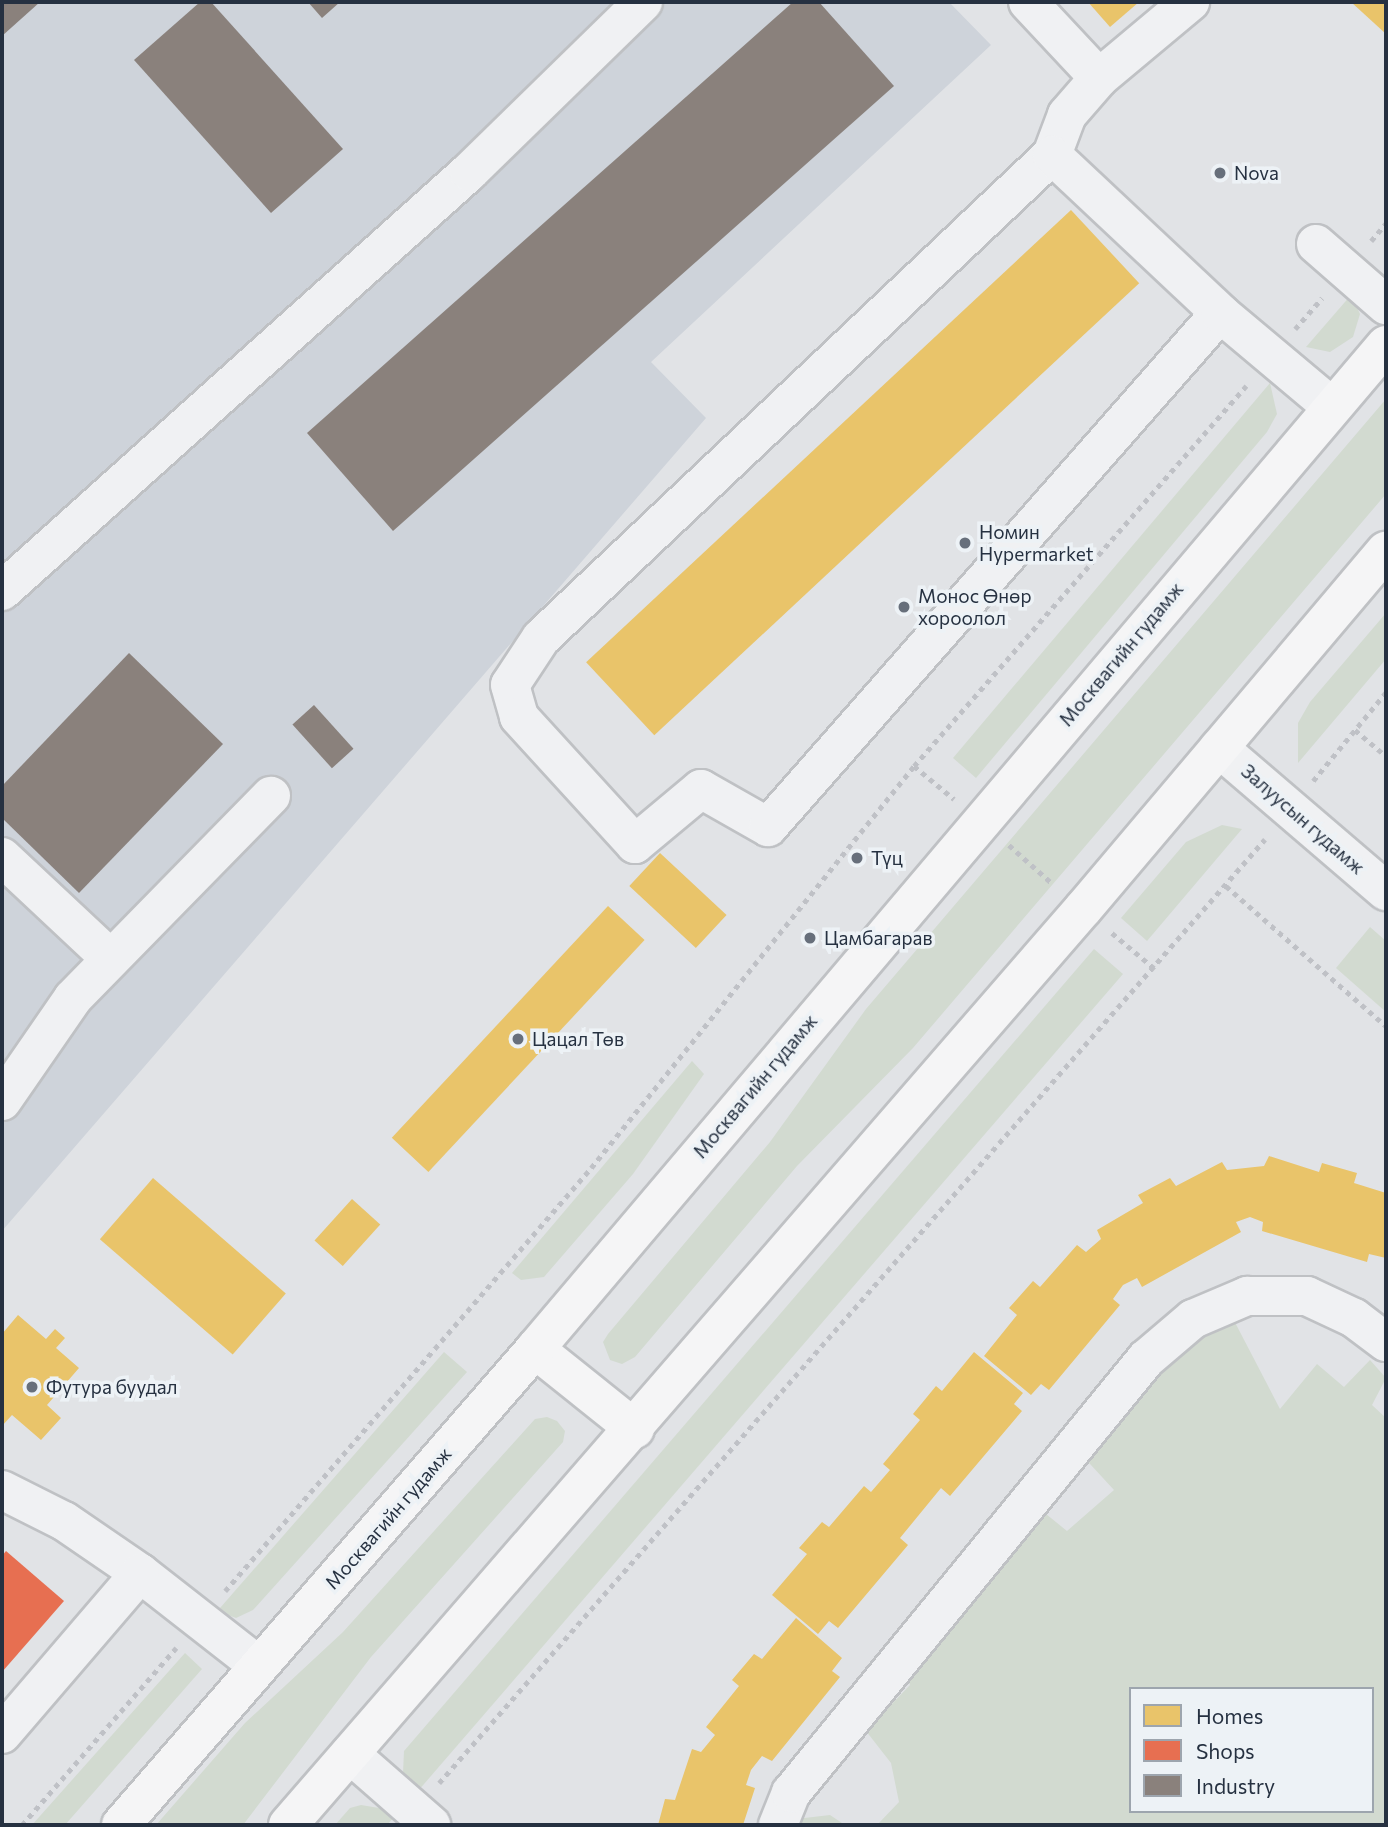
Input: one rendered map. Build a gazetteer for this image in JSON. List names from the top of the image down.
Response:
{
  "streets": {
    "highway": ["Москвагийн гудамж"],
    "street": ["Залуусын гудамж"]
  },
  "places": [
    "Nova",
    "Номин Hyрermarket",
    "Монос Өнөр хороолол",
    "Түц",
    "Цамбагарав",
    "Цацал Төв",
    "Футура буудал"
  ],
  "legend": ["Homes", "Shops", "Industry"]
}
